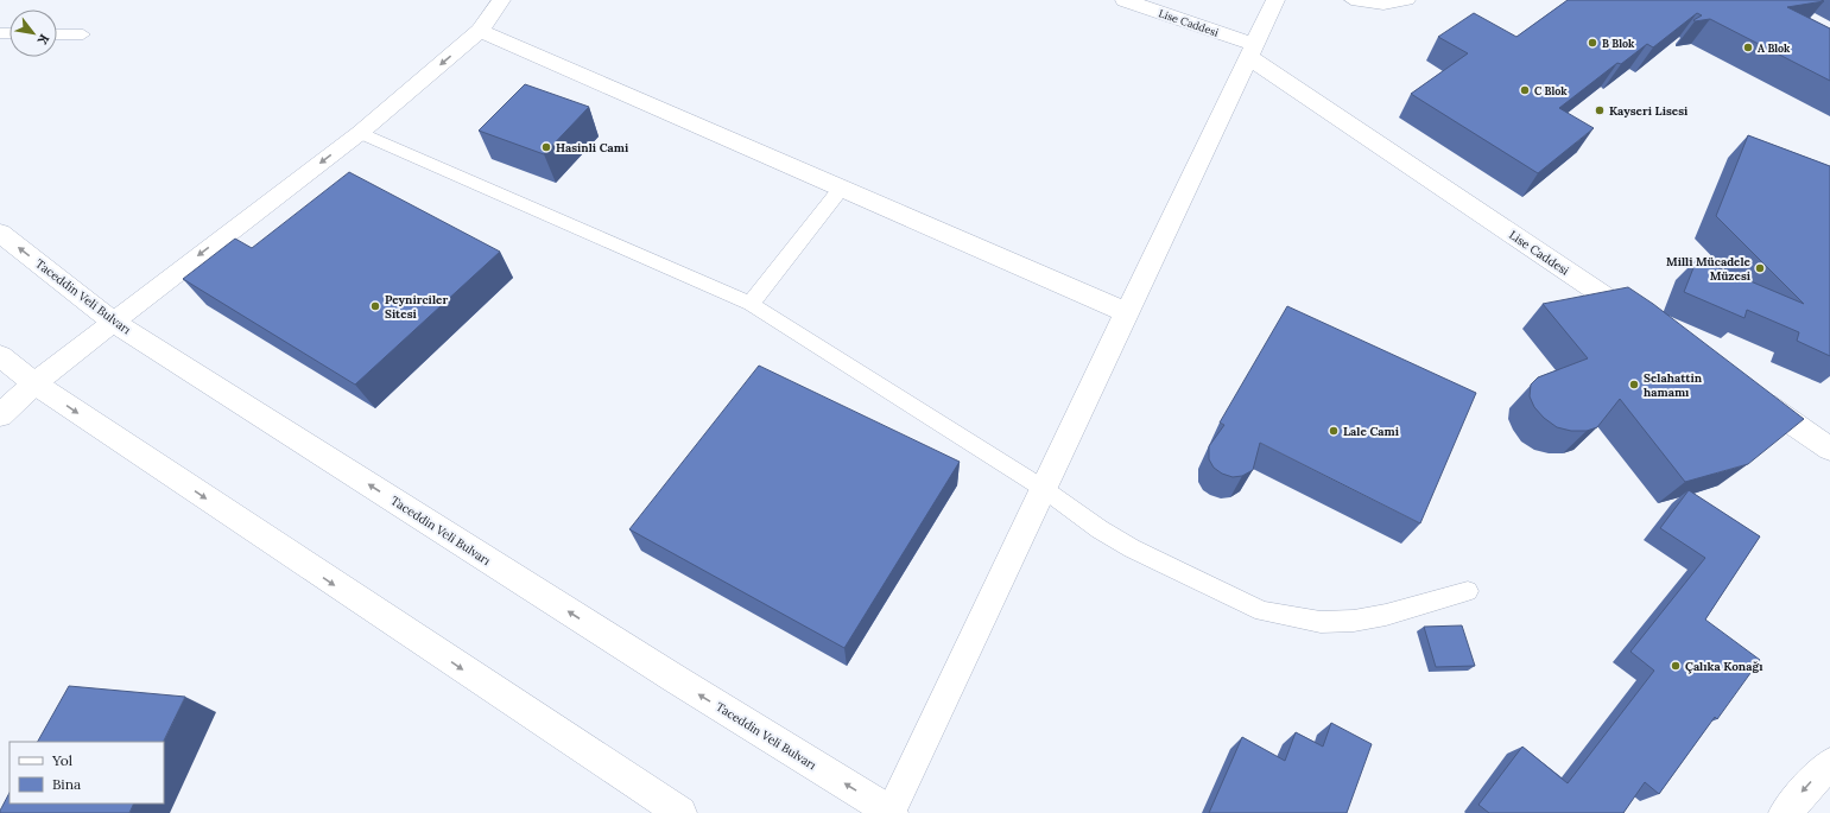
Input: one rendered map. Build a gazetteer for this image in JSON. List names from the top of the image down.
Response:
{
  "streets": {
    "street": ["Lise Caddesi", "Taceddin Veli Bulvarı"]
  },
  "places": [
    "B Blok",
    "A Blok",
    "C Blok",
    "Kayseri Lisesi",
    "Hasinli Cami",
    "Milli Mücadele Müzesi",
    "Peynirciler Sitesi",
    "Selahattin hamamı",
    "Lale Cami",
    "Çalıka Konağı"
  ],
  "legend": ["Yol", "Bina"],
  "north": "bottom right"
}
